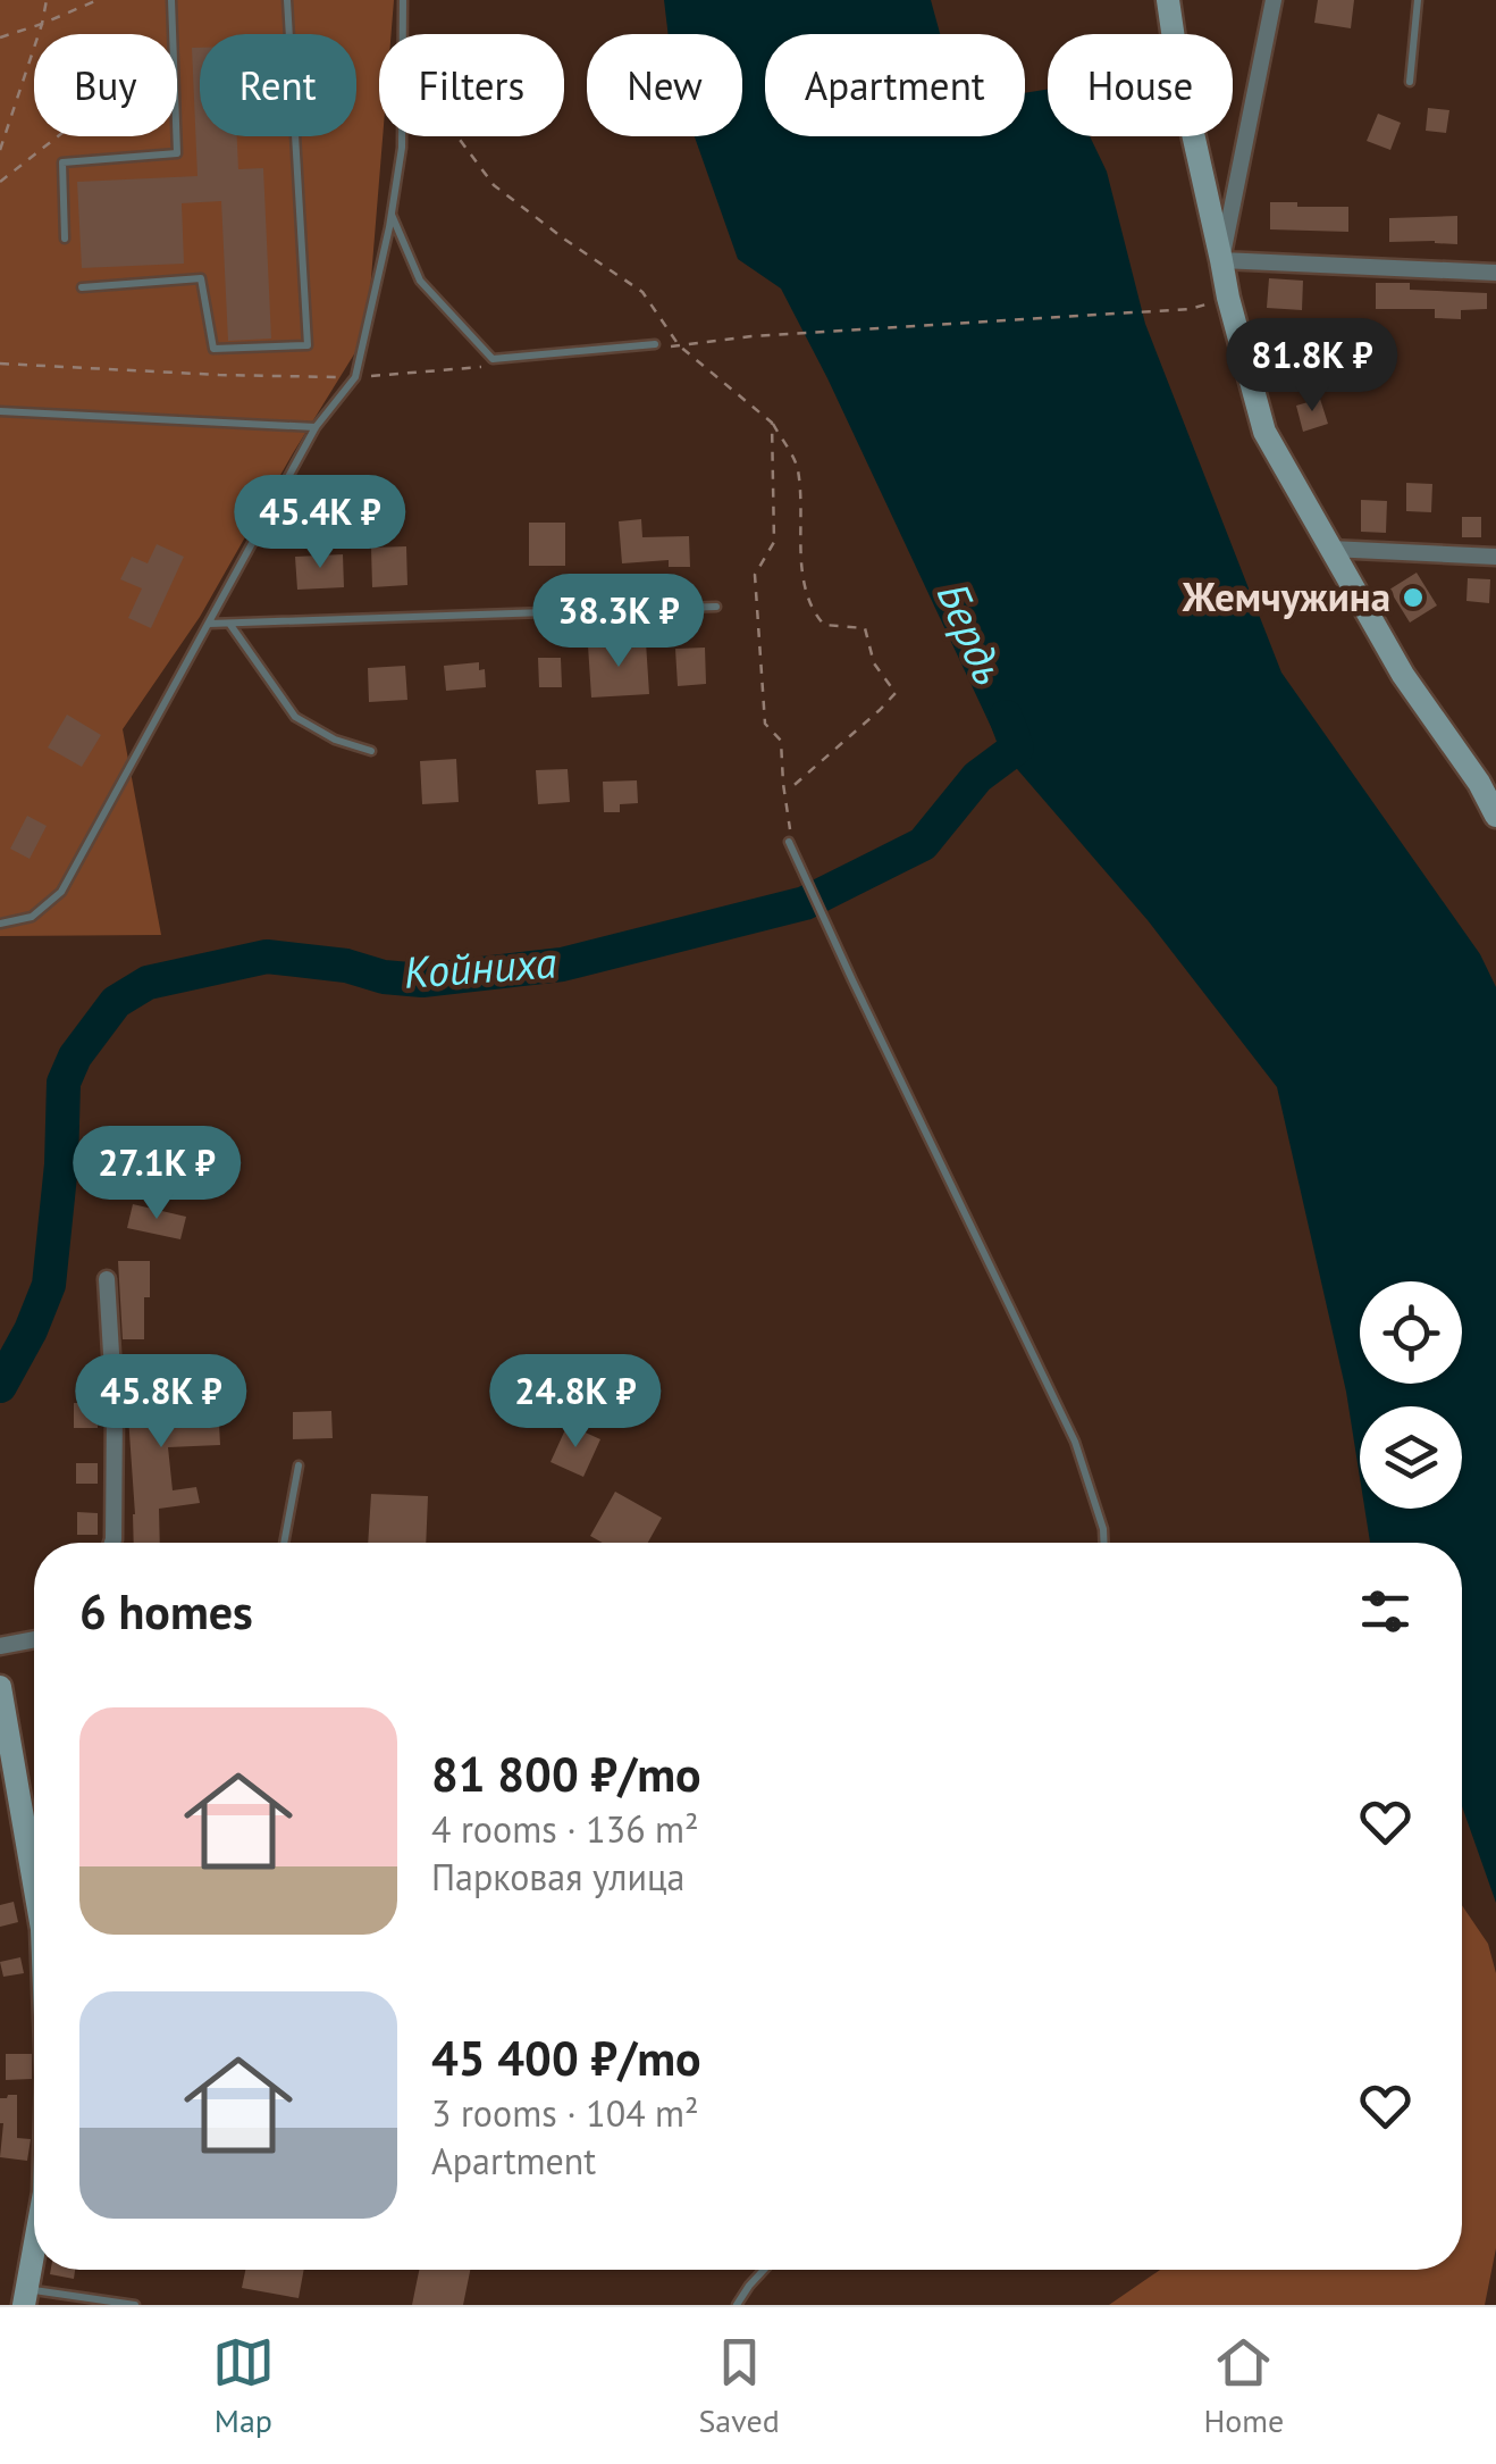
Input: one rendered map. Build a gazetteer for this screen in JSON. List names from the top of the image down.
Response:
{
  "water": ["Бердь", "Койниха"],
  "places": ["Жемчужина"],
  "page": {
    "chip": [
      "Buy",
      "Rent",
      "Filters",
      "New",
      "Apartment",
      "House"
    ],
    "price": [
      "81.8K ₽",
      "45.4K ₽",
      "38.3K ₽",
      "27.1K ₽",
      "45.8K ₽",
      "24.8K ₽"
    ],
    "heading": "6 homes",
    "list": [
      {
        "name": "81 800 ₽/mo",
        "note": "4 rooms · 136 m² · Парковая улица"
      },
      {
        "name": "45 400 ₽/mo",
        "note": "3 rooms · 104 m² · Apartment"
      }
    ],
    "tabs": ["Map", "Saved", "Home"]
  }
}
